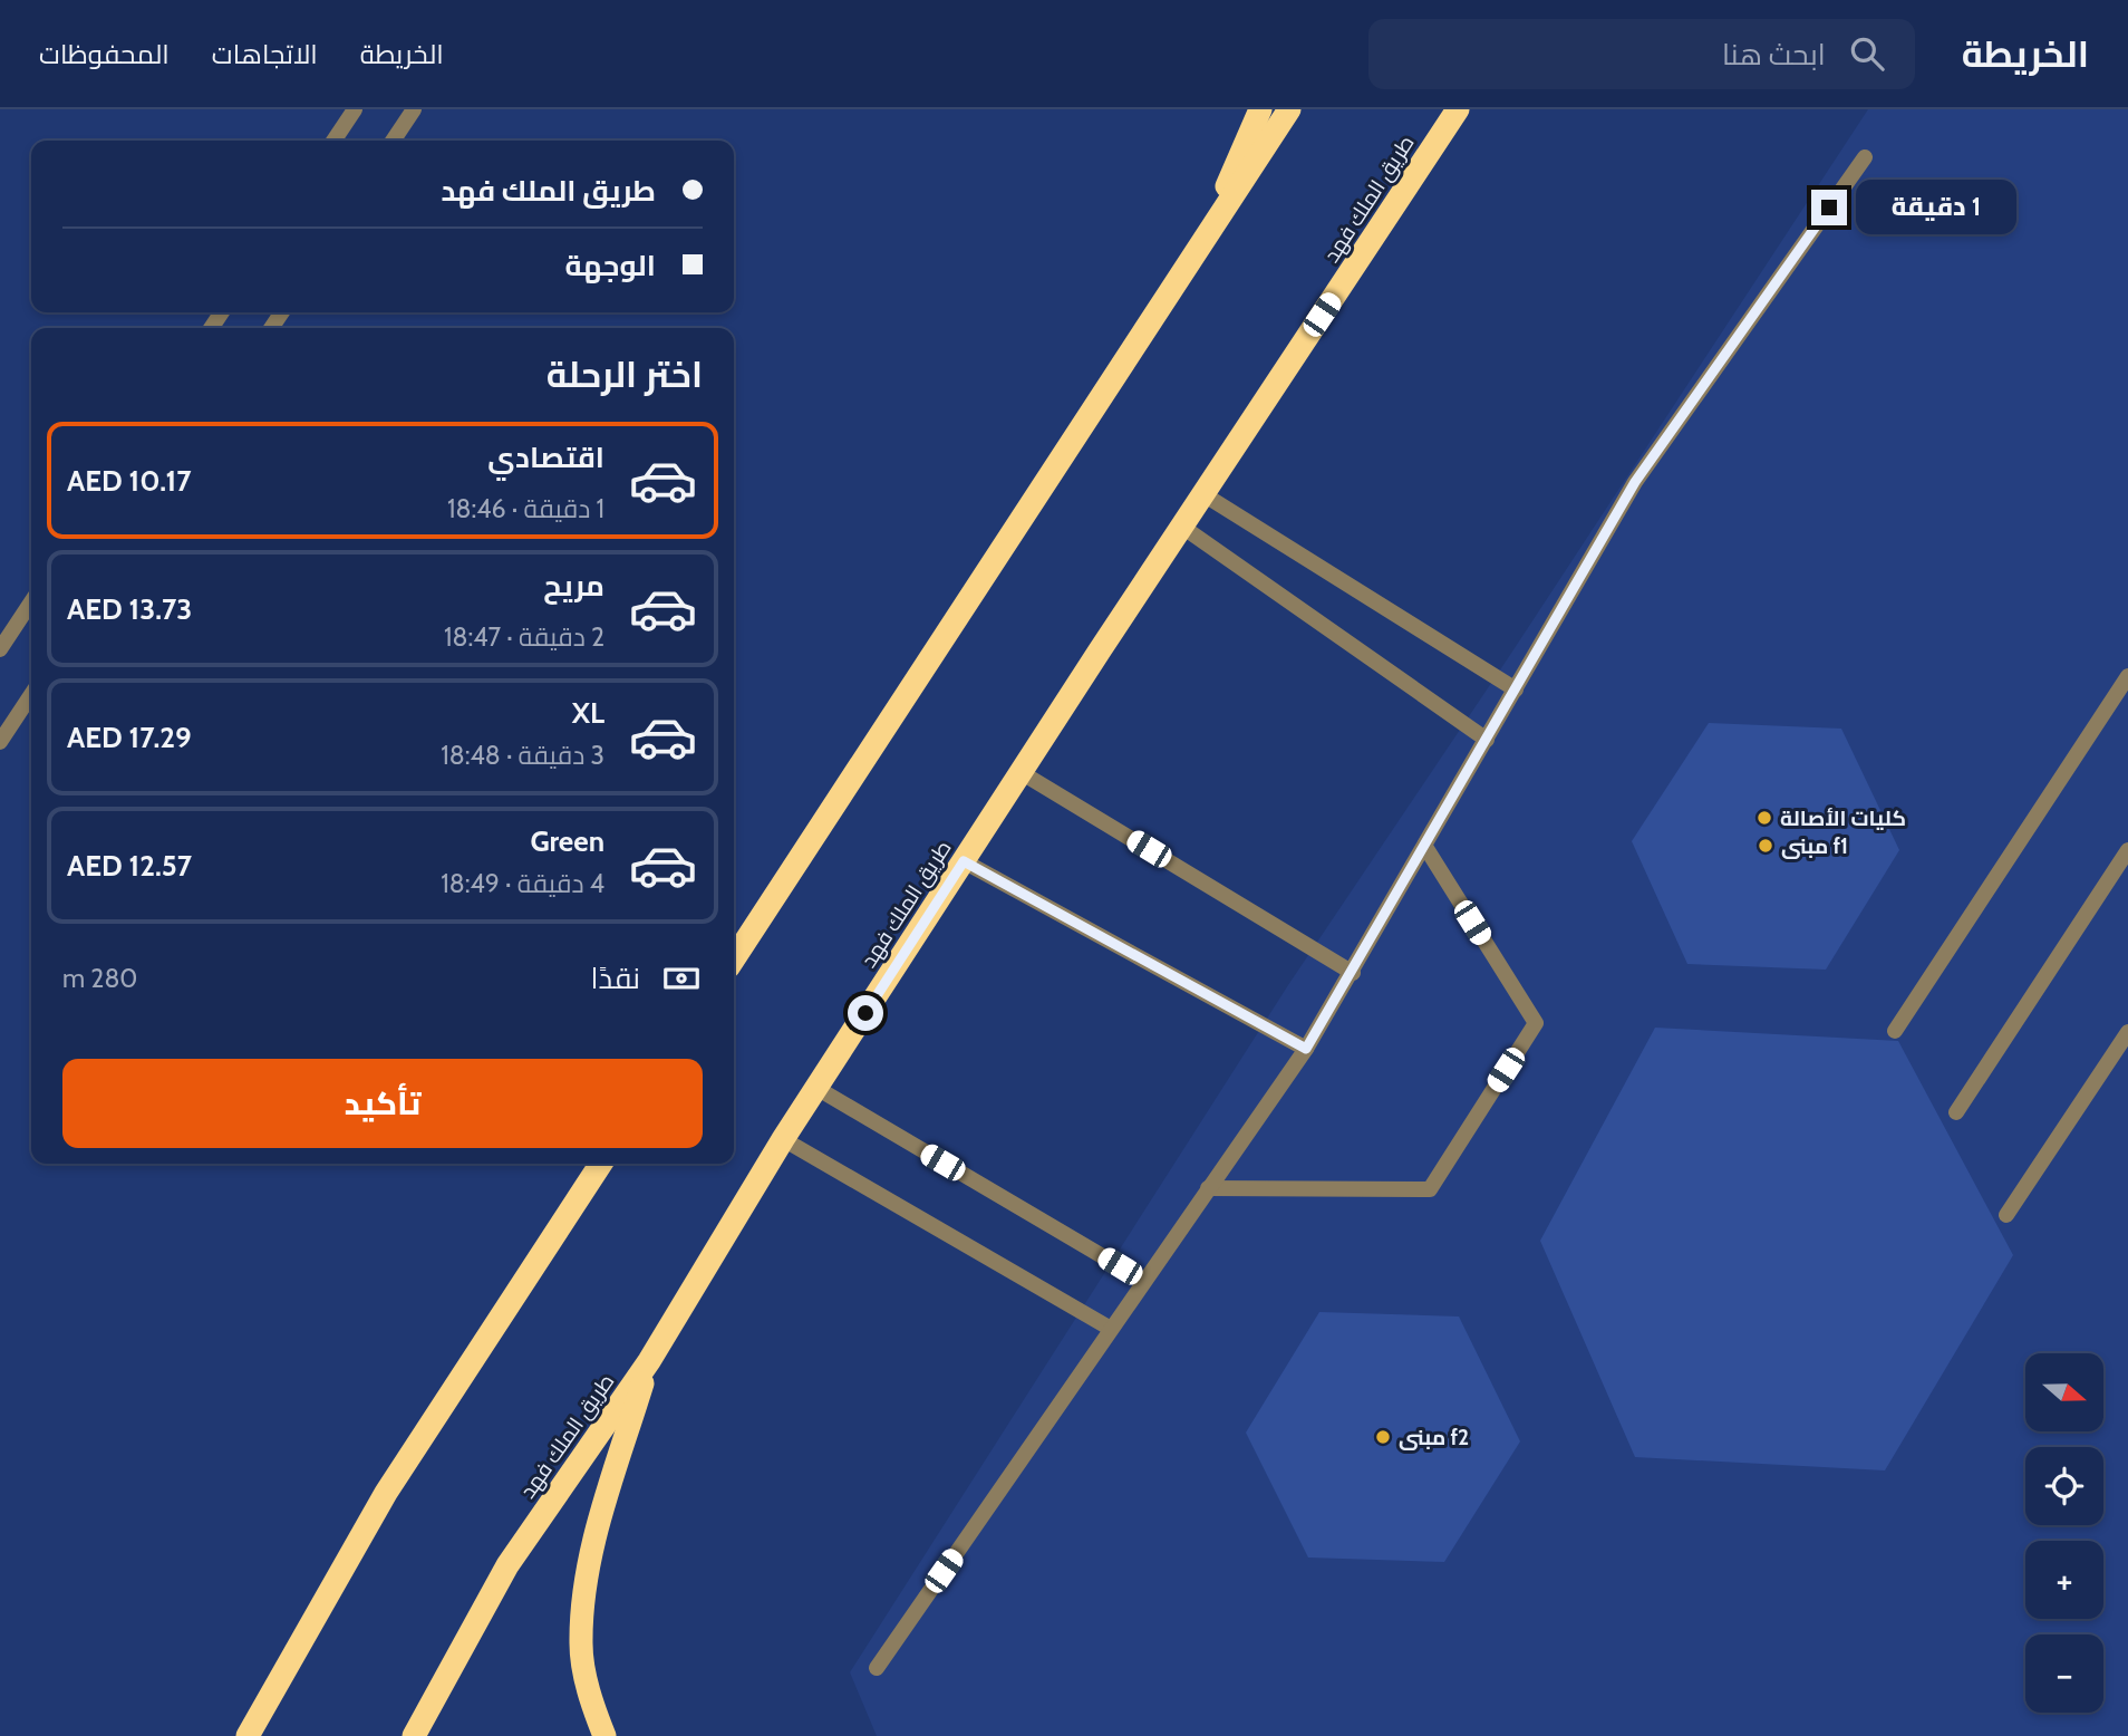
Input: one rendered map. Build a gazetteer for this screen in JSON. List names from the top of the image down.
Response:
{
  "streets": {
    "highway": ["طريق الملك فهد"]
  },
  "places": ["كليات الأصالة", "مبنى f1", "مبنى f2"],
  "north": "right",
  "page": {
    "header": "الخريطة",
    "search": "ابحث هنا",
    "nav": ["الخريطة", "الاتجاهات", "المحفوظات"],
    "banner": ["طريق الملك فهد", "الوجهة"],
    "bubble": "1 دقيقة",
    "heading": "اختر الرحلة",
    "list": [
      {
        "name": "اقتصادي",
        "note": "1 دقيقة · 18:46",
        "value": "AED 10.17"
      },
      {
        "name": "مريح",
        "note": "2 دقيقة · 18:47",
        "value": "AED 13.73"
      },
      {
        "name": "XL",
        "note": "3 دقيقة · 18:48",
        "value": "AED 17.29"
      },
      {
        "name": "Green",
        "note": "4 دقيقة · 18:49",
        "value": "AED 12.57"
      }
    ],
    "pay": ["نقدًا", "280 m"],
    "buttons": "تأكيد",
    "map_buttons": ["+", "−"]
  }
}
